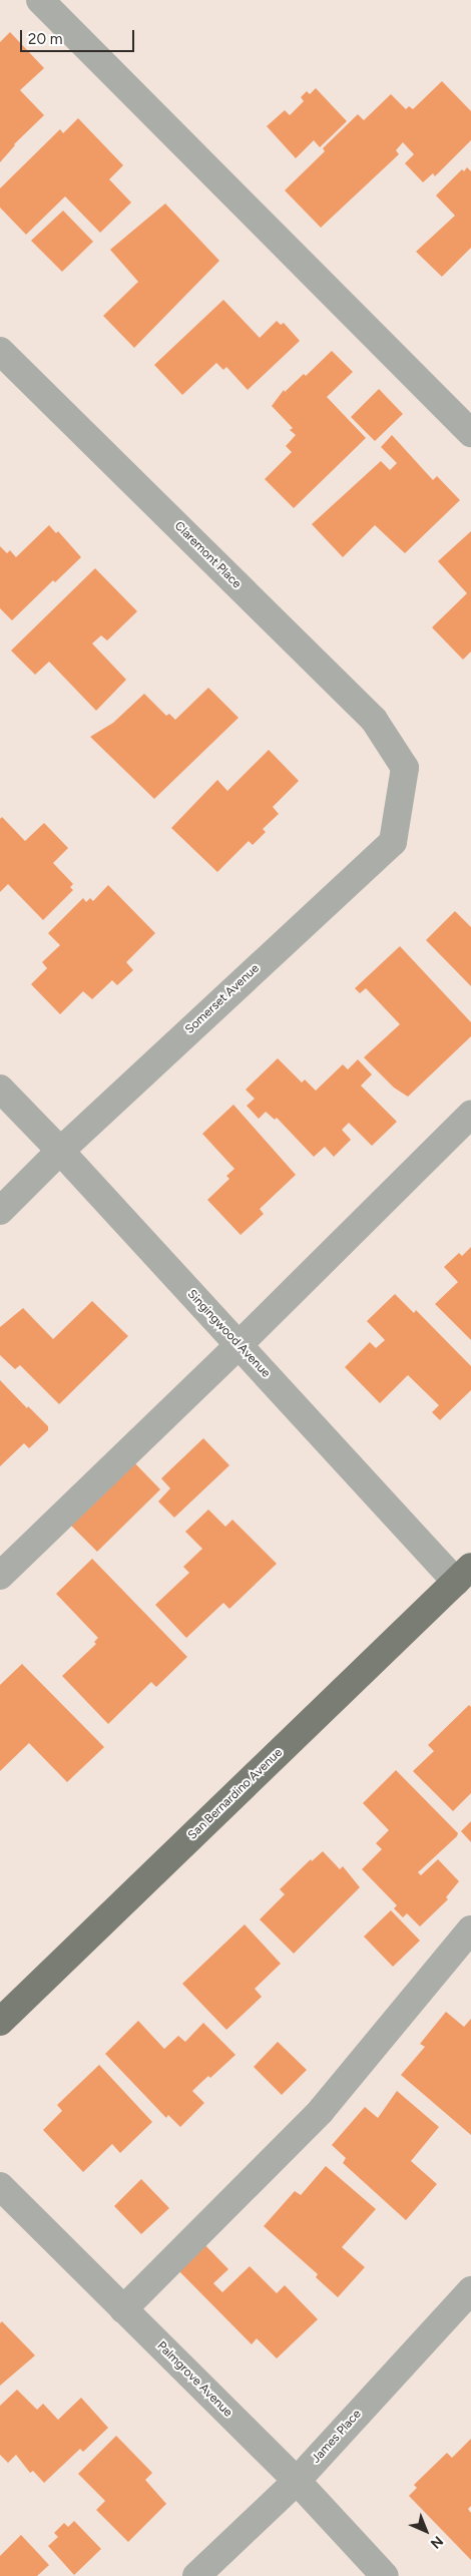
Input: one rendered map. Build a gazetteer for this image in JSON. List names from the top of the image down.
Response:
{
  "streets": {
    "main road": ["San Bernardino Avenue"],
    "street": [
      "Claremont Place",
      "Somerset Avenue",
      "Singingwood Avenue",
      "Palmgrove Avenue",
      "James Place"
    ]
  },
  "crossings": [
    ["Claremont Place", "Somerset Avenue"],
    ["Somerset Avenue", "Singingwood Avenue"],
    ["Singingwood Avenue", "San Bernardino Avenue"],
    ["Palmgrove Avenue", "James Place"]
  ],
  "scale_bar": "20 m",
  "north": "bottom right"
}
